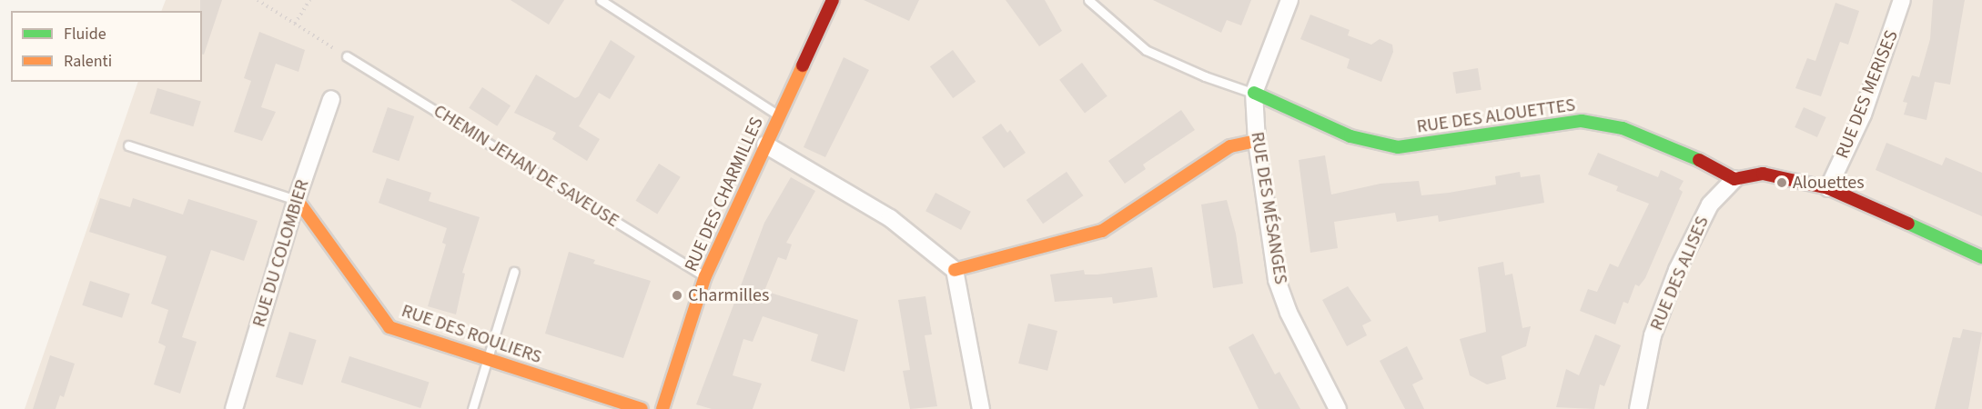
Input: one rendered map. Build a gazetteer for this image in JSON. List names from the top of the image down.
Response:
{
  "streets": {
    "street": [
      "RUE DES MERISES",
      "RUE DES ALOUETTES",
      "RUE DES CHARMILLES",
      "RUE DES MÉSANGES",
      "RUE DU COLOMBIER",
      "RUE DES ALISES",
      "RUE DES ROULIERS"
    ],
    "lane": ["CHEMIN JEHAN DE SAVEUSE"]
  },
  "crossings": [
    ["RUE DES ALOUETTES", "RUE DES MÉSANGES"],
    ["RUE DES ALOUETTES", "RUE DES ALISES"],
    ["CHEMIN JEHAN DE SAVEUSE", "RUE DES CHARMILLES"],
    ["RUE DU COLOMBIER", "RUE DES ROULIERS"]
  ],
  "places": ["Alouettes", "Charmilles"],
  "legend": ["Fluide", "Ralenti"]
}
